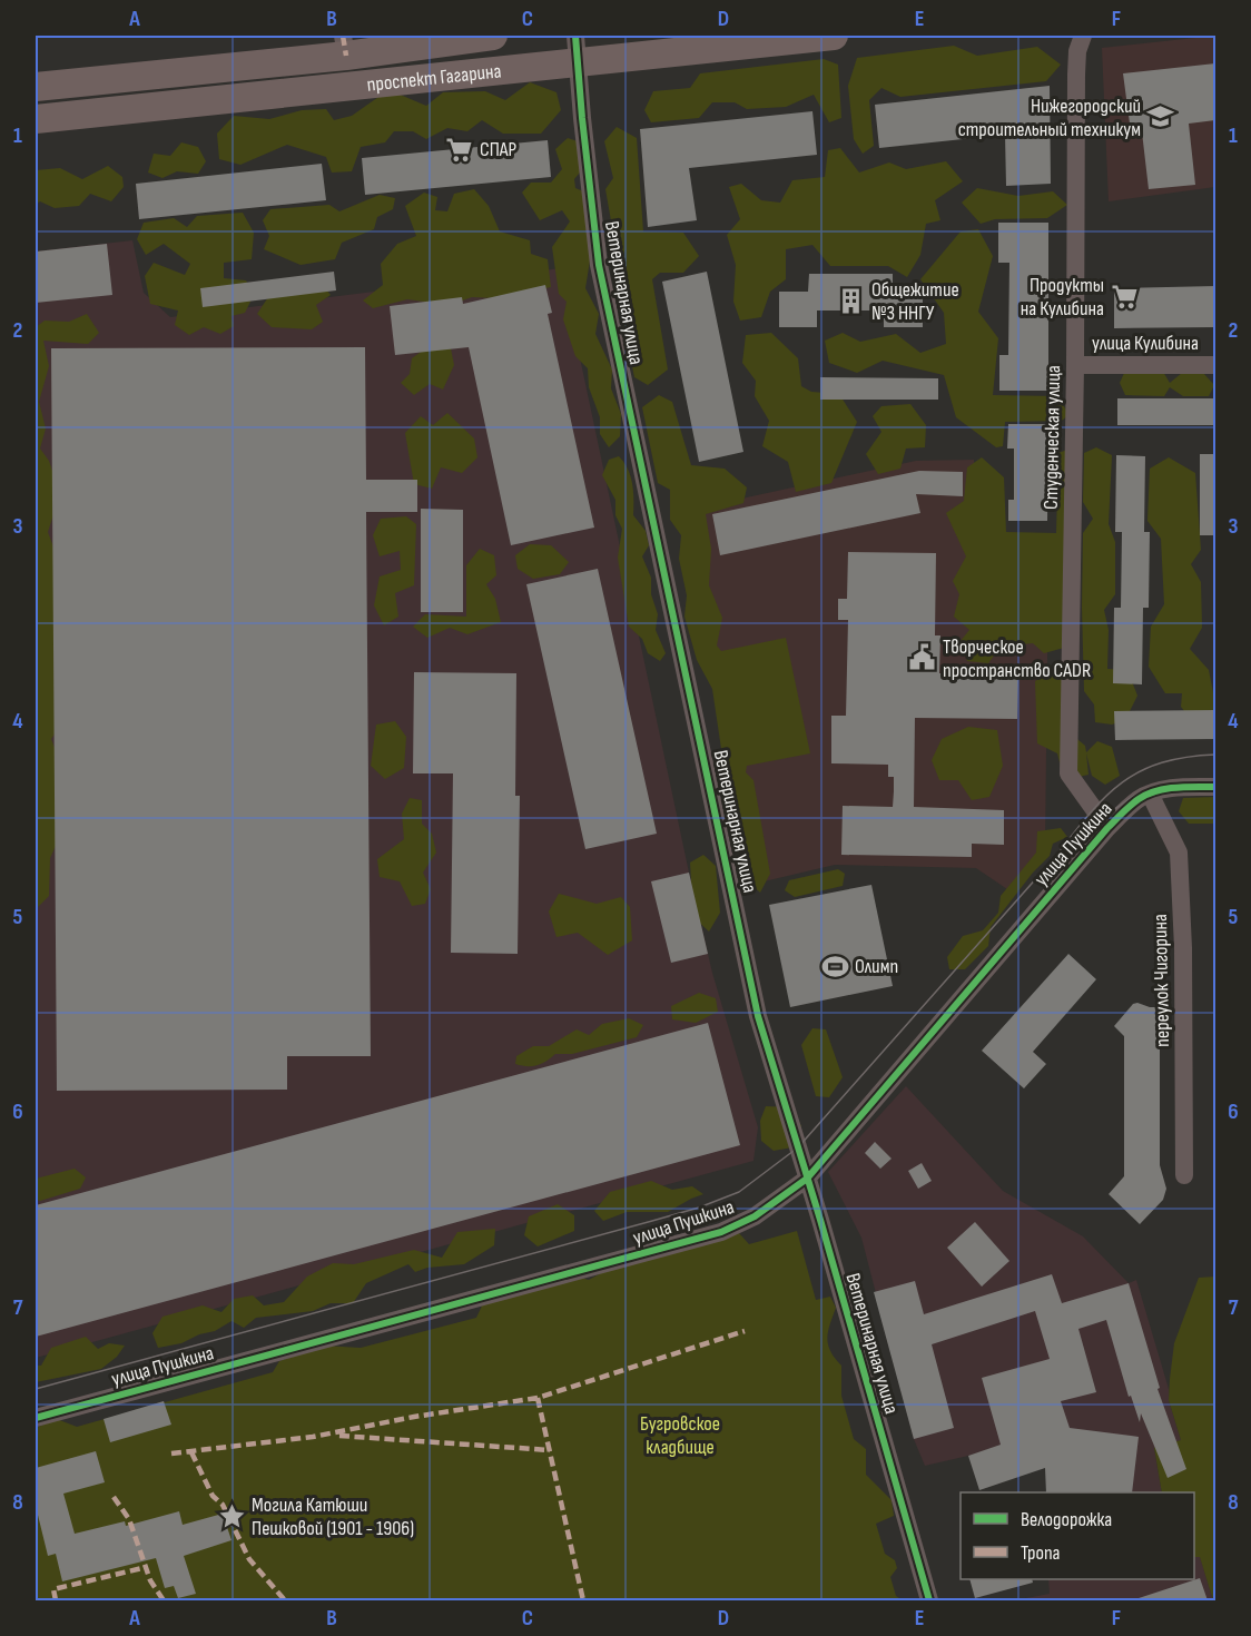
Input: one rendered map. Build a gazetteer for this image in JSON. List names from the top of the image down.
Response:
{
  "streets": {
    "main road": ["проспект Гагарина"],
    "street": [
      "Ветеринарная улица",
      "улица Кулибина",
      "Студенческая улица",
      "улица Пушкина",
      "переулок Чигорина"
    ]
  },
  "crossings": [
    ["проспект Гагарина", "Ветеринарная улица"],
    ["Ветеринарная улица", "улица Пушкина"],
    ["улица Кулибина", "Студенческая улица"],
    ["Студенческая улица", "улица Пушкина"],
    ["улица Пушкина", "переулок Чигорина"]
  ],
  "parks": ["Бугровское кладбище"],
  "places": {
    "school or university": ["Нижегородский строительный техникум"],
    "supermarket": ["СПАР", "Продукты на Кулибина"],
    "building": ["Общежитие №3 ННГУ"],
    "public building": ["Творческое пространство CADR"],
    "sports": ["Олимп"],
    "place": ["Могила Катюши Пешковой (1901 - 1906)"]
  },
  "legend": ["Велодорожка", "Тропа"],
  "grid": {
    "columns": [
      "A",
      "B",
      "C",
      "D",
      "E",
      "F"
    ],
    "rows": [
      "1",
      "2",
      "3",
      "4",
      "5",
      "6",
      "7",
      "8"
    ]
  }
}
